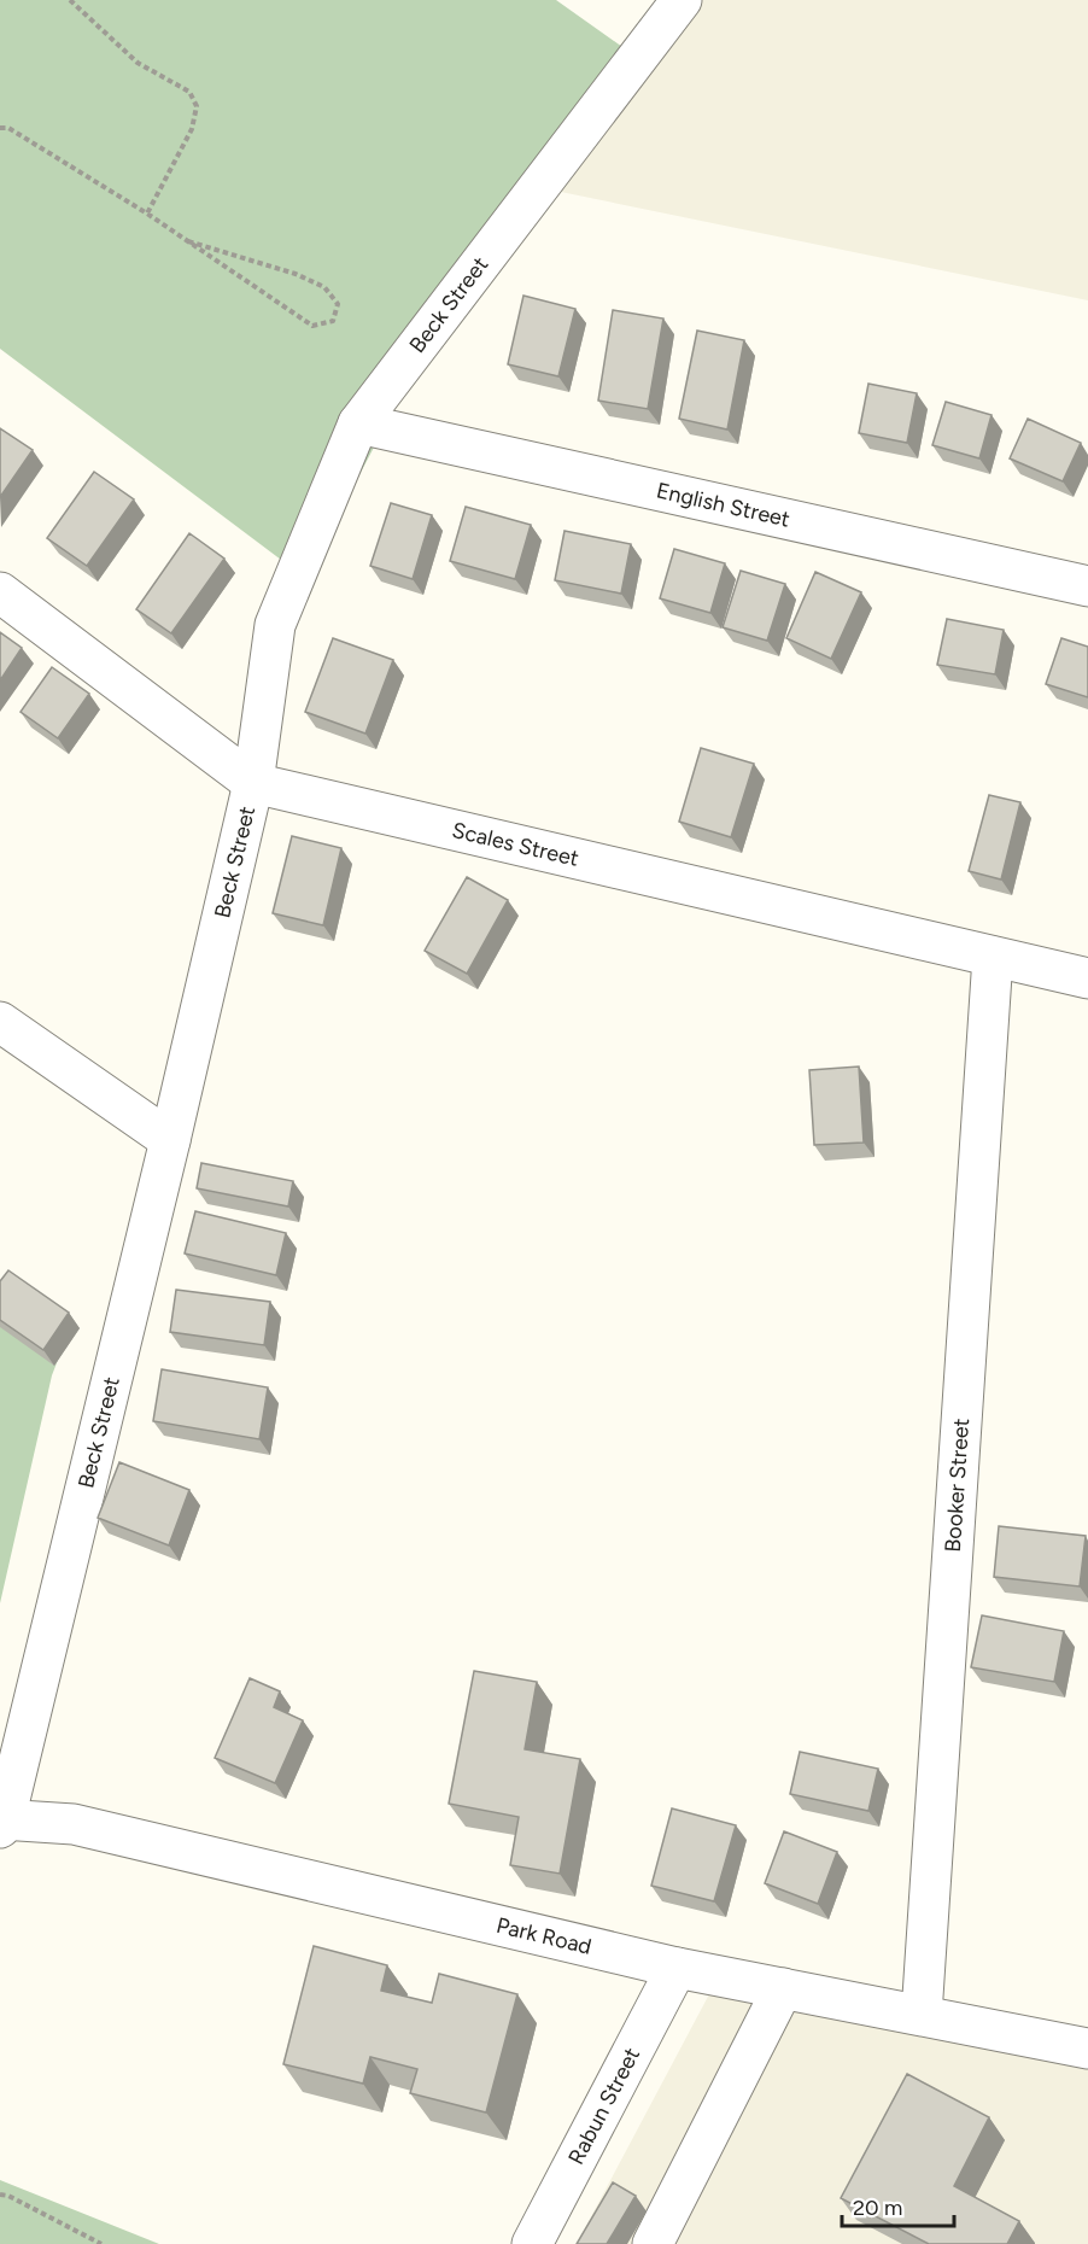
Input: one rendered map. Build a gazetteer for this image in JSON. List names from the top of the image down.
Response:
{
  "streets": {
    "street": [
      "Beck Street",
      "English Street",
      "Scales Street",
      "Booker Street",
      "Park Road",
      "Rabun Street"
    ]
  },
  "crossings": [
    ["Beck Street", "English Street"],
    ["Beck Street", "Scales Street"],
    ["Beck Street", "Park Road"],
    ["Scales Street", "Booker Street"],
    ["Booker Street", "Park Road"],
    ["Park Road", "Rabun Street"]
  ],
  "scale_bar": "20 m"
}
